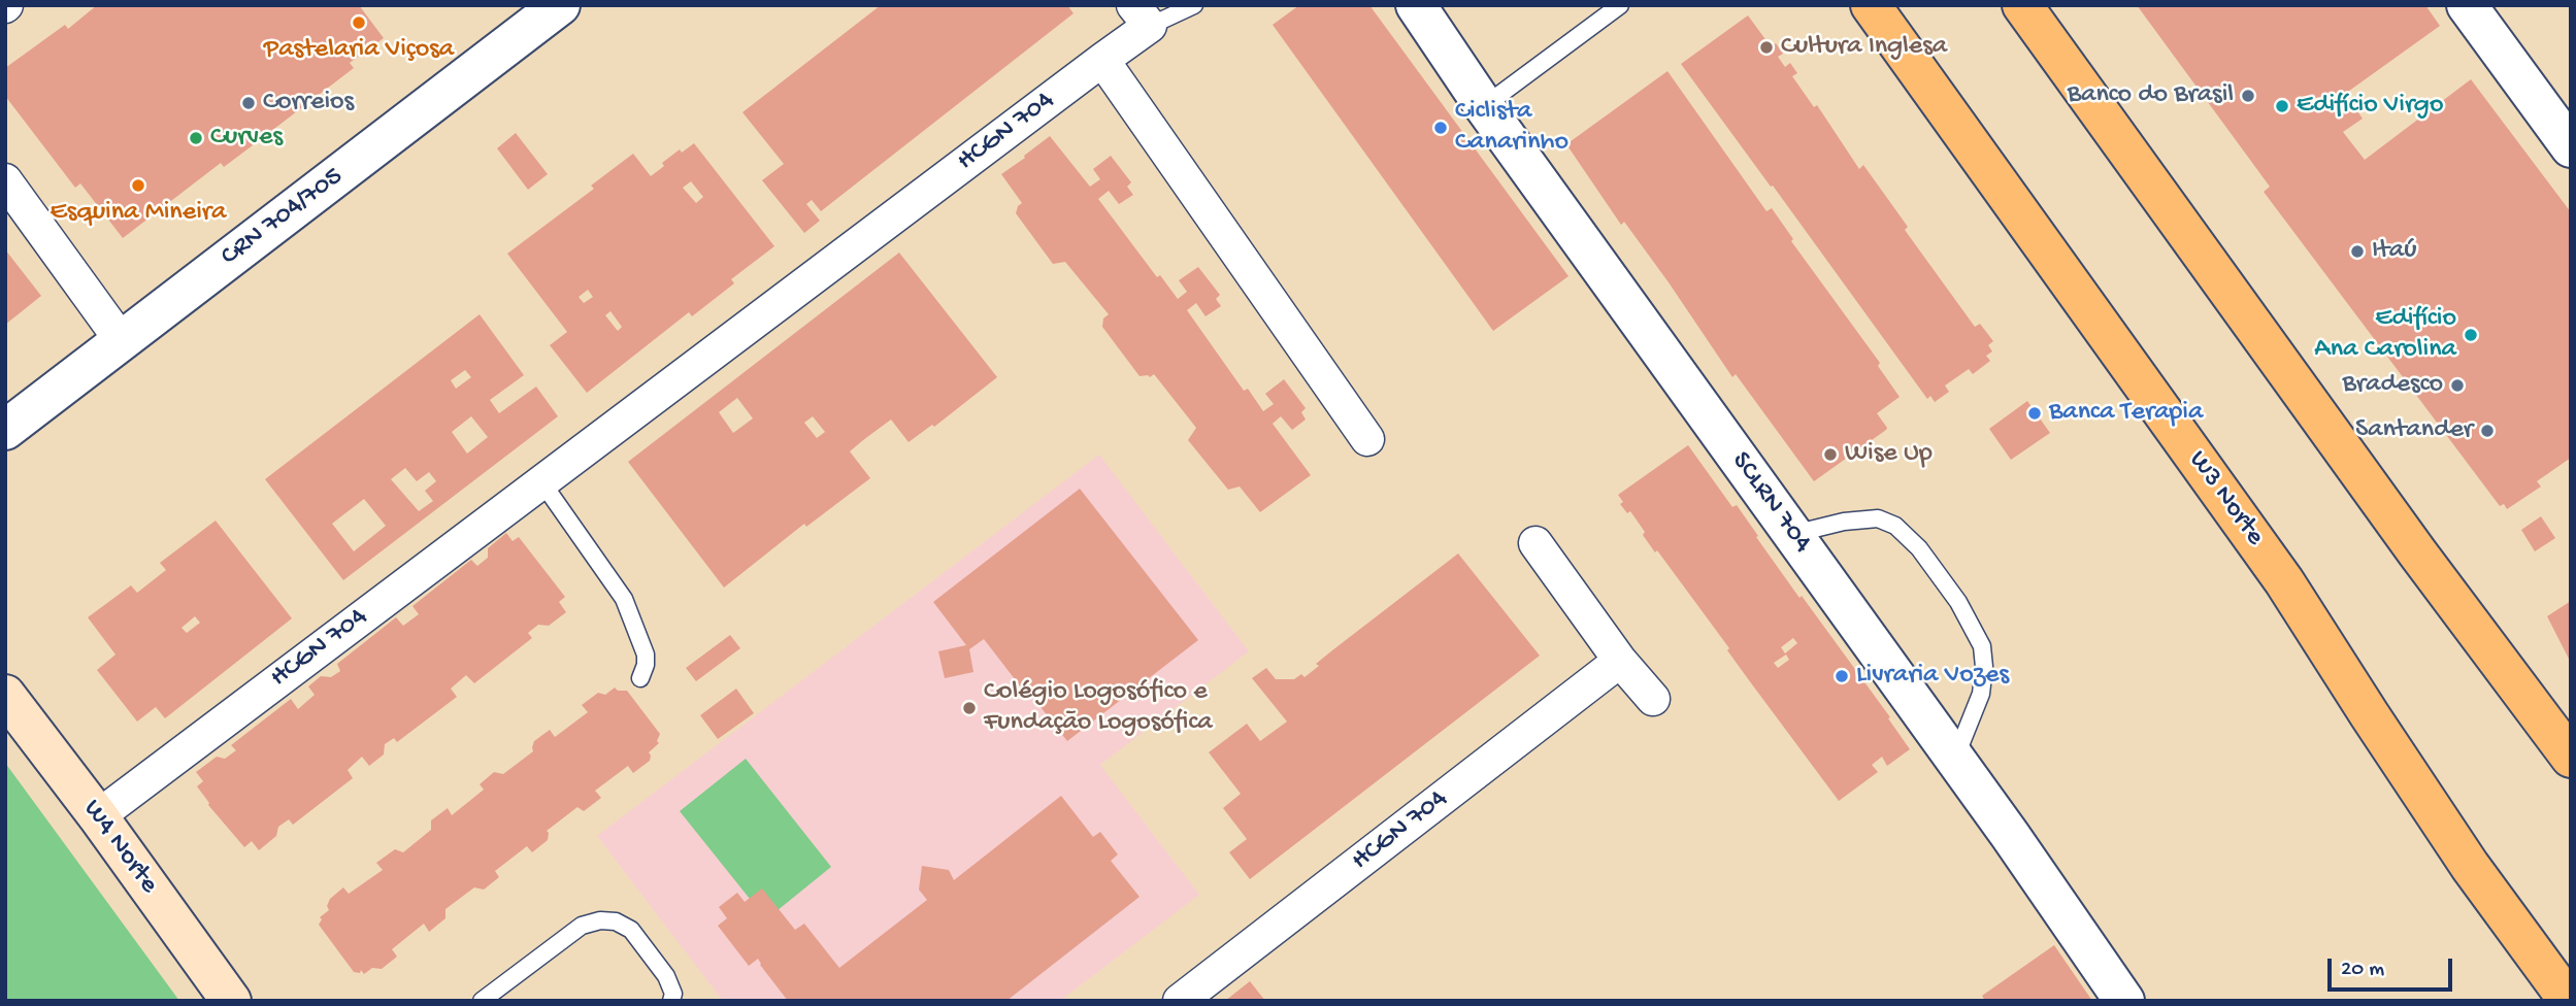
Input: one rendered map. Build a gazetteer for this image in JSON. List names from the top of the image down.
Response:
{
  "streets": {
    "main road": ["W3 Norte", "W4 Norte"],
    "street": ["HCGN 704", "CRN 704/705", "SCLRN 704"]
  },
  "crossings": [
    ["HCGN 704", "W4 Norte"]
  ],
  "places": [
    "Pastelaria Viçosa",
    "Cultura Inglesa",
    "Banco do Brasil",
    "Correios",
    "Edifício Virgo",
    "Ciclista Canarinho",
    "Curves",
    "Esquina Mineira",
    "Itaú",
    "Edifício Ana Carolina",
    "Bradesco",
    "Banca Terapia",
    "Santander",
    "Wise Up",
    "Livraria Vozes",
    "Colégio Logosófico e Fundação Logosófica"
  ],
  "scale_bar": "20 m"
}
